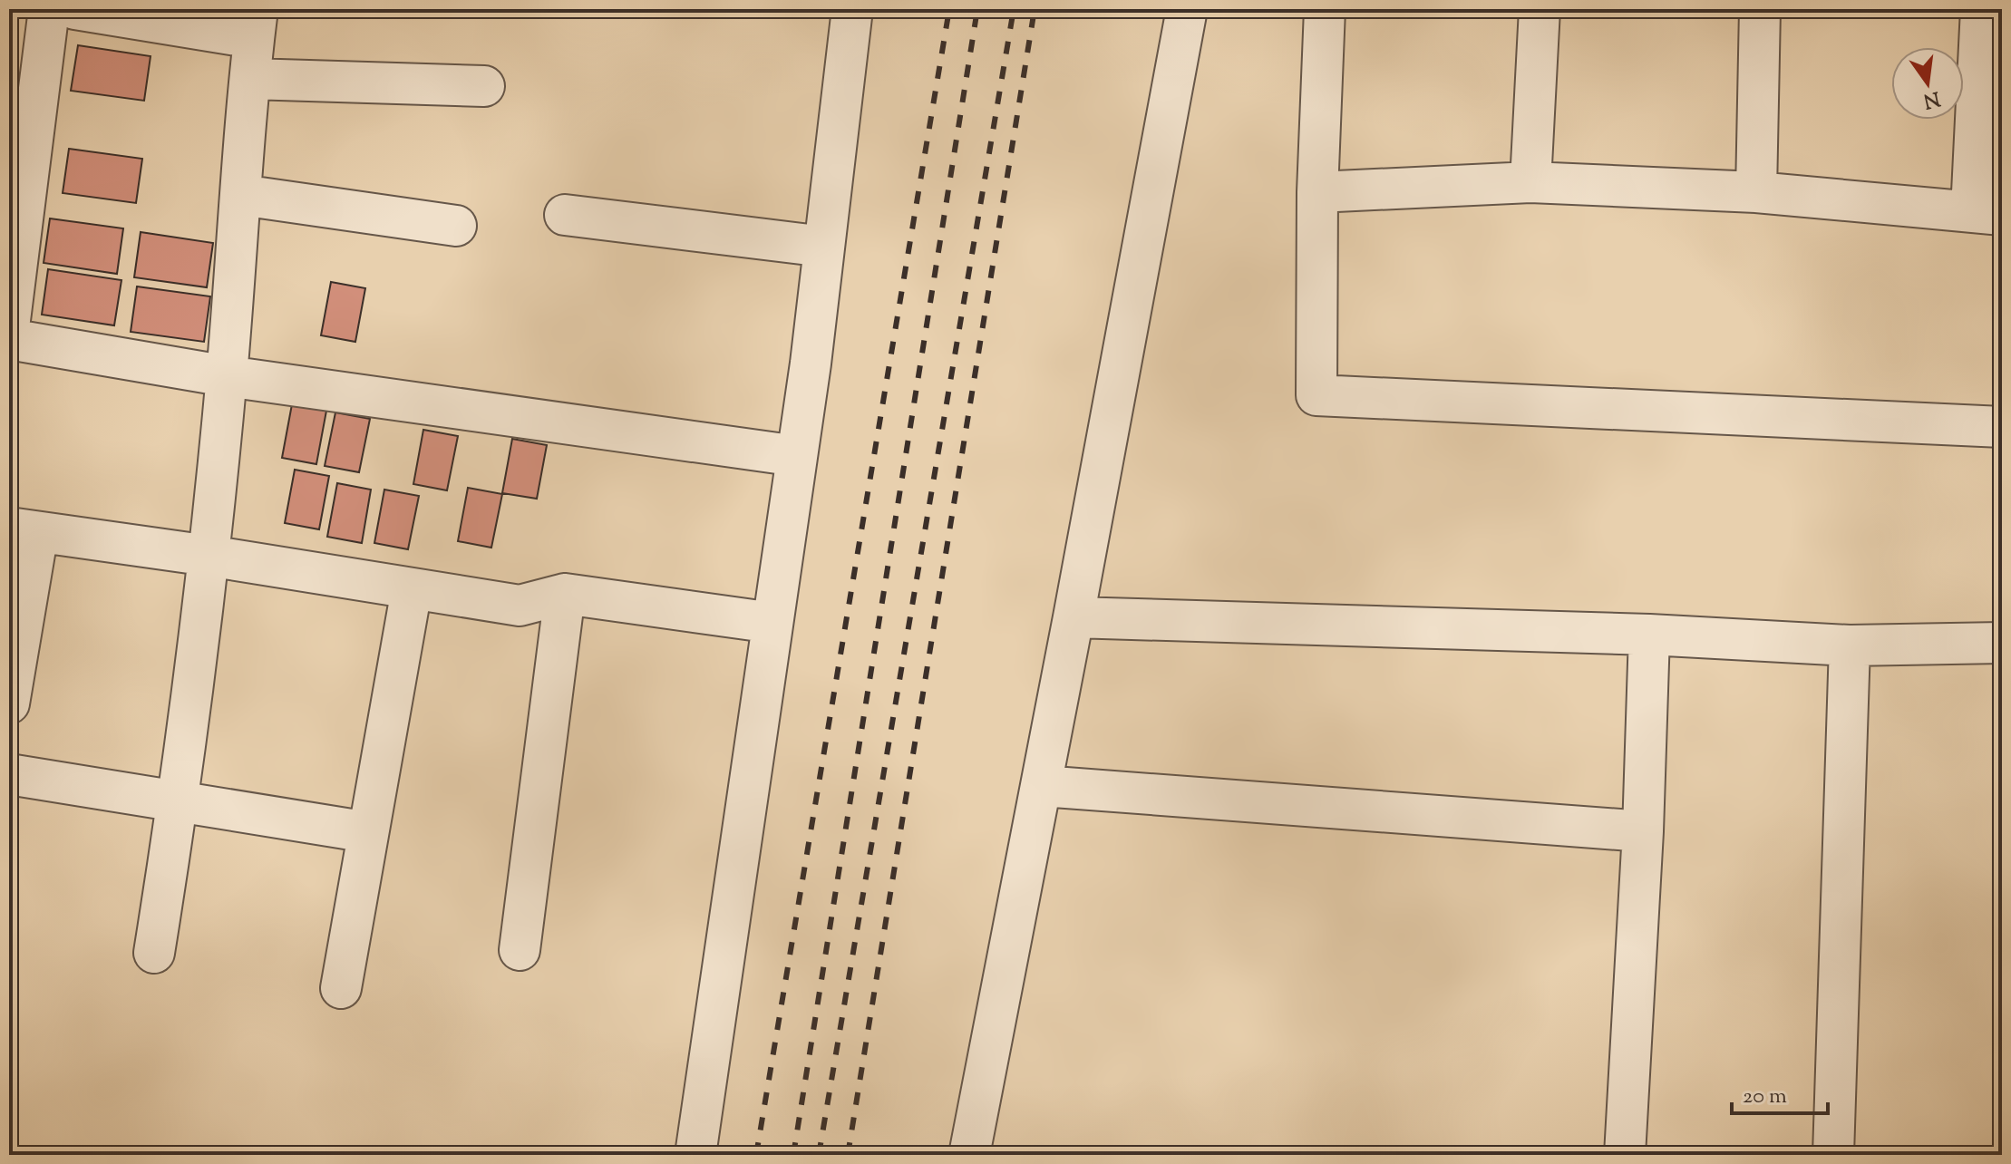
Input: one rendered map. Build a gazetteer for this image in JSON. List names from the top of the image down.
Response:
{
  "scale_bar": "20 m",
  "north": "bottom"
}
